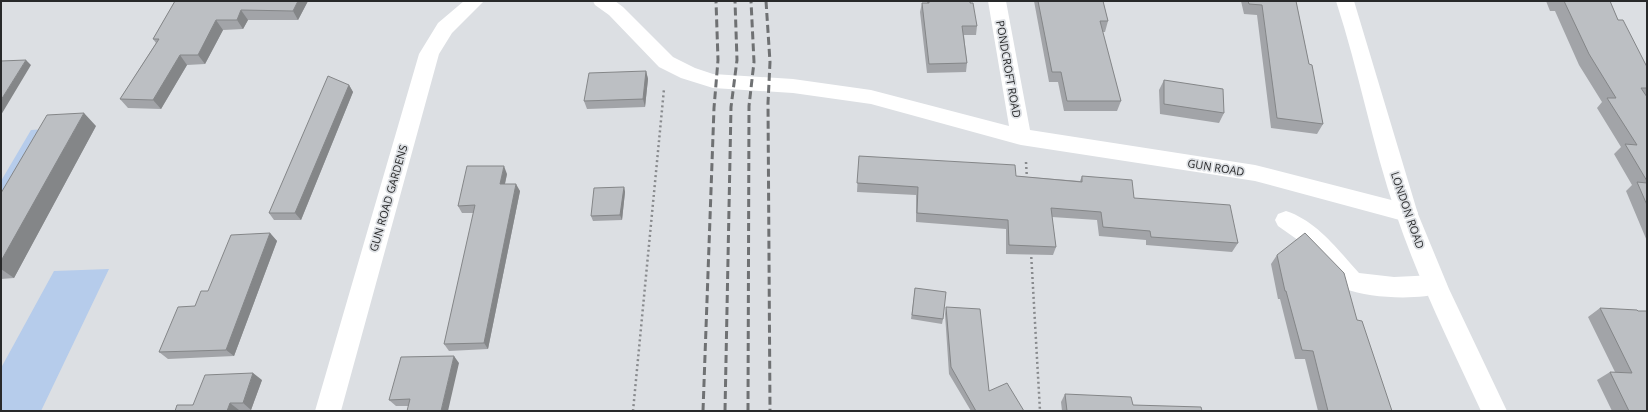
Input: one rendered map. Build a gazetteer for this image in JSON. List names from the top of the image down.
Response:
{
  "streets": {
    "street": [
      "PONDCROFT ROAD",
      "GUN ROAD",
      "GUN ROAD GARDENS",
      "LONDON ROAD"
    ]
  },
  "crossings": [
    ["PONDCROFT ROAD", "GUN ROAD"],
    ["GUN ROAD", "LONDON ROAD"]
  ]
}
